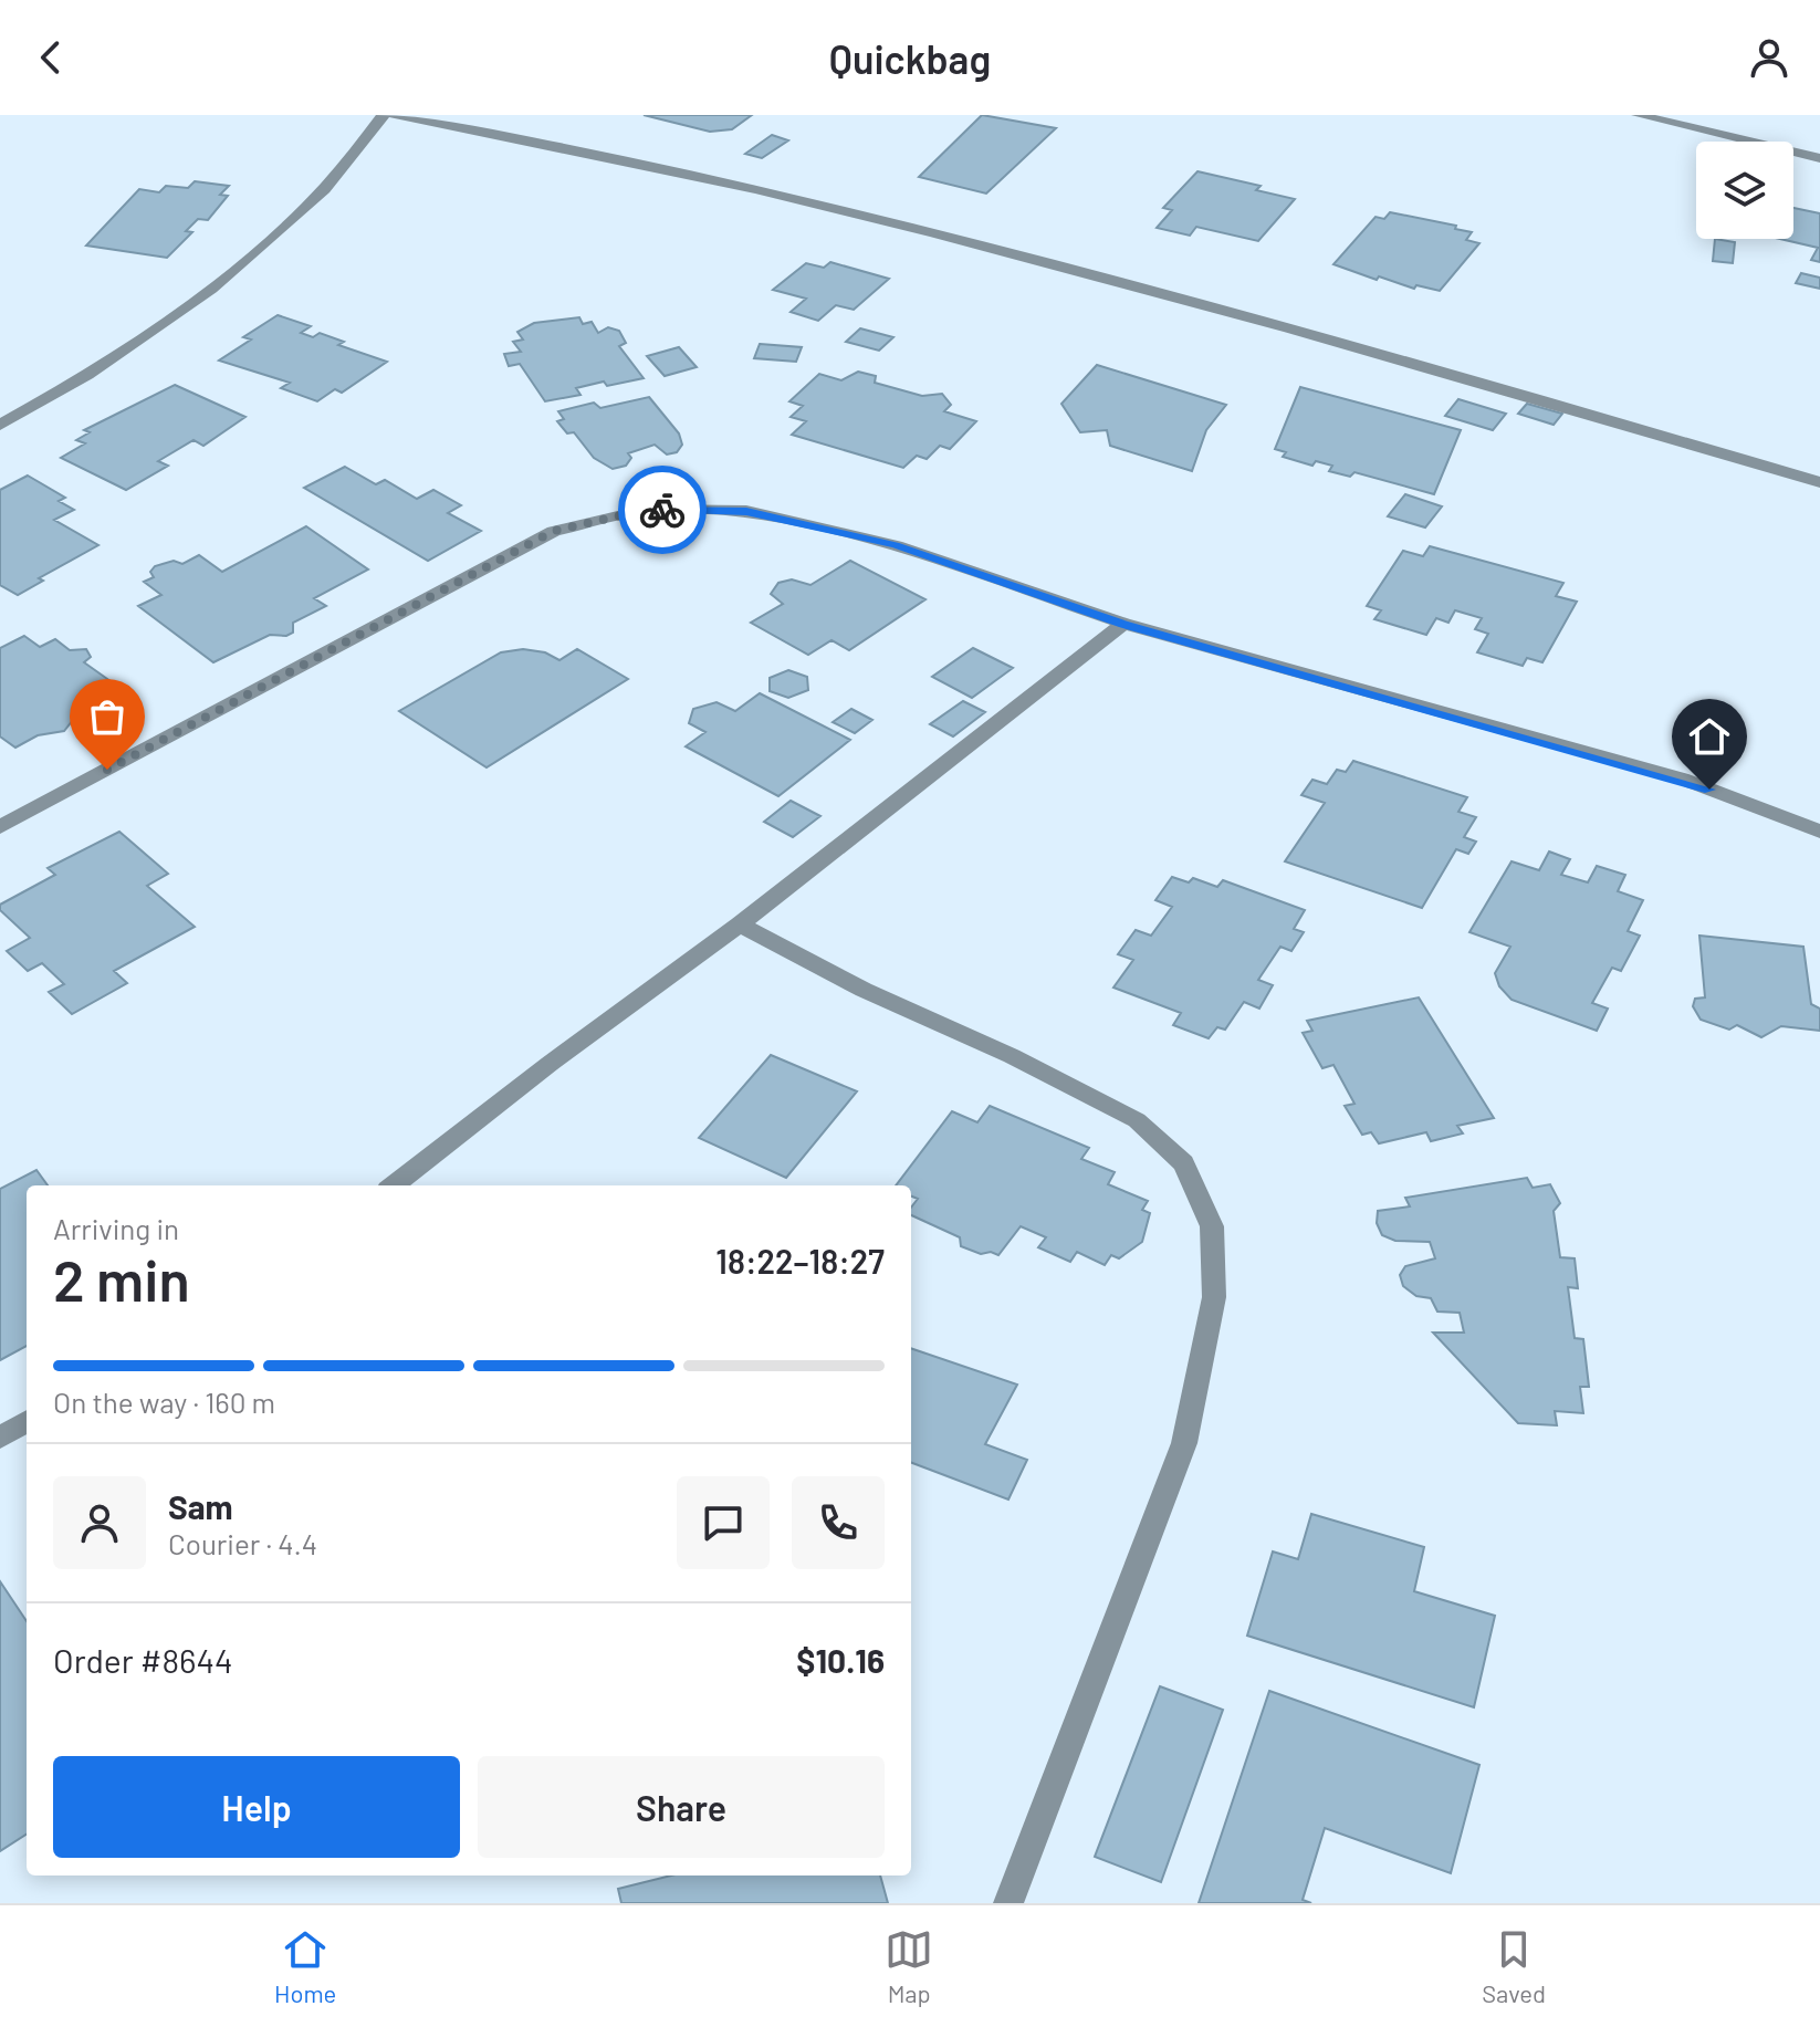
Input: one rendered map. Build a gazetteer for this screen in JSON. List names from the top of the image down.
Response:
{
  "page": {
    "header": "Quickbag",
    "heading": ["2 min", "Arriving in", "18:22–18:27"],
    "panel": [
      "Sam",
      "Courier · 4.4",
      "Order #8644",
      "$10.16"
    ],
    "bar": "On the way · 160 m",
    "buttons": ["Help", "Share"],
    "tabs": ["Home", "Map", "Saved"]
  }
}
